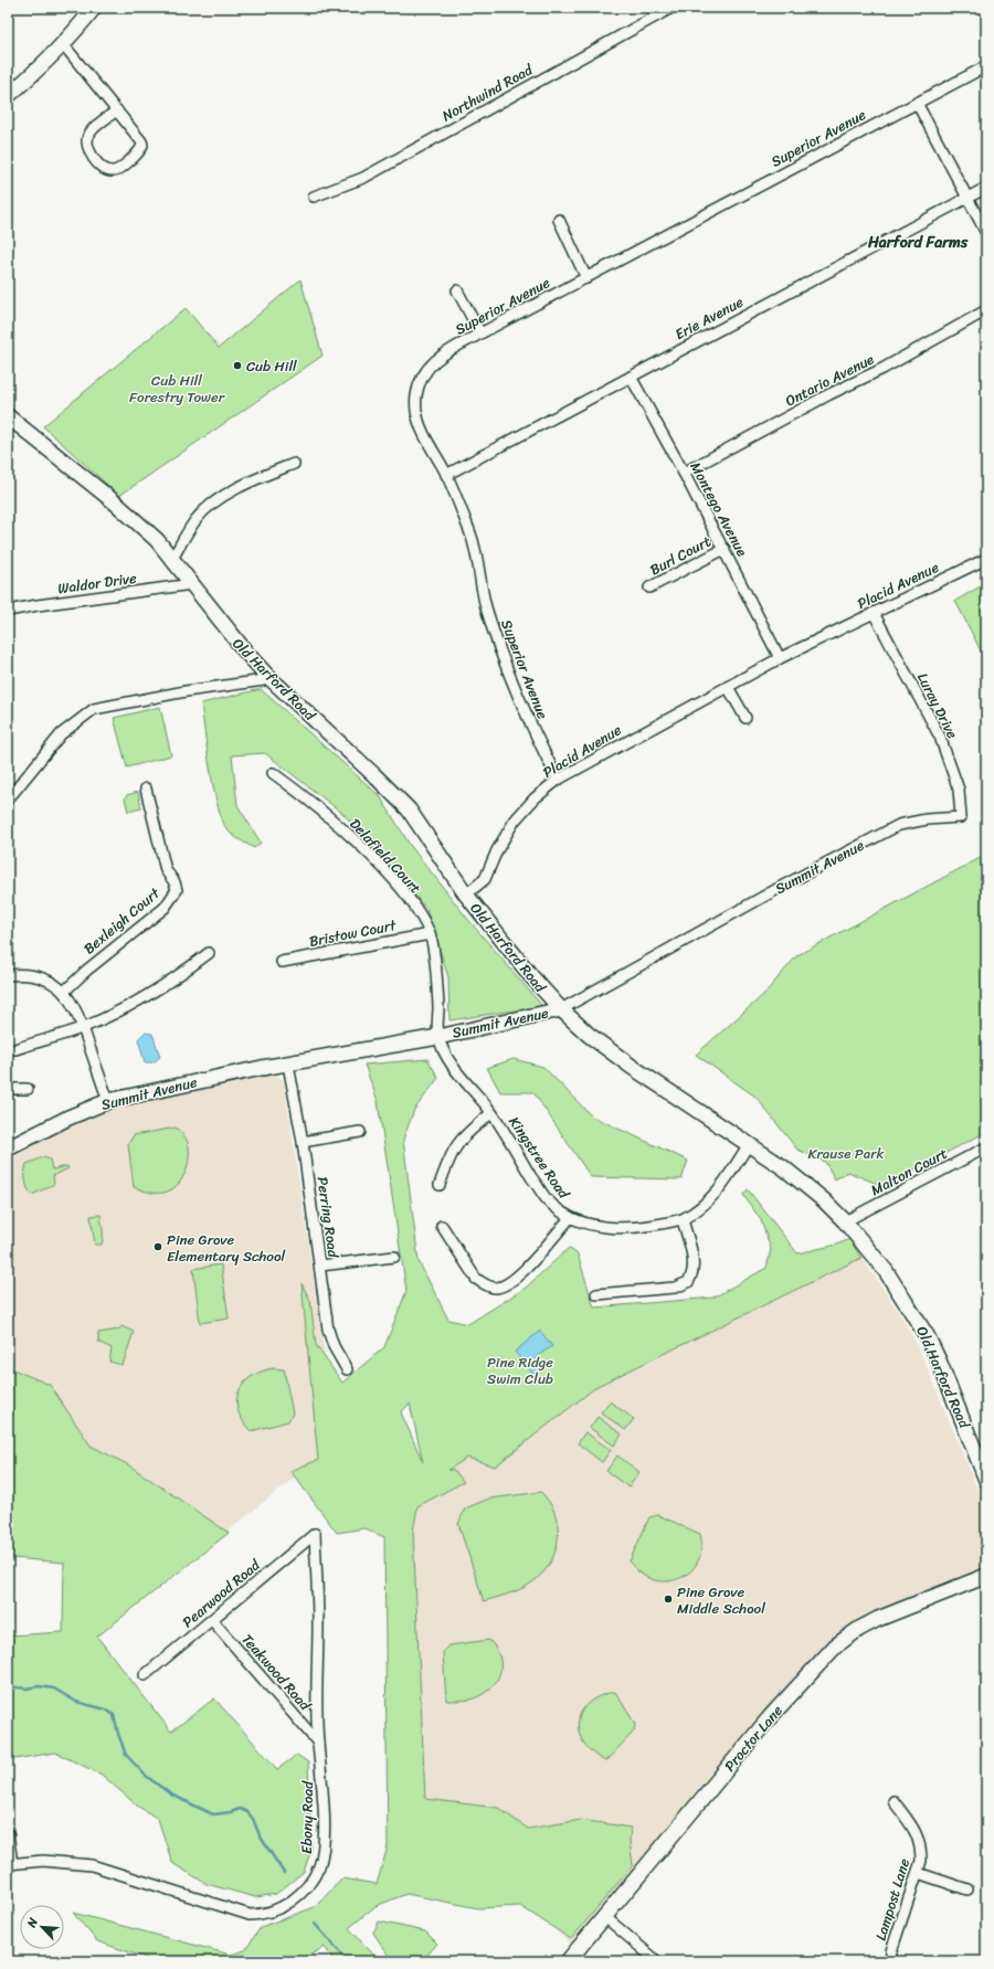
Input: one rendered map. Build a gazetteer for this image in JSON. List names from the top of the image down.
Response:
{
  "streets": {
    "street": [
      "Northwind Road",
      "Superior Avenue",
      "Erie Avenue",
      "Ontario Avenue",
      "Montego Avenue",
      "Burl Court",
      "Waldor Drive",
      "Placid Avenue",
      "Old Harford Road",
      "Luray Drive",
      "Delafield Court",
      "Summit Avenue",
      "Bexleigh Court",
      "Bristow Court",
      "Kingstree Road",
      "Malton Court",
      "Perring Road",
      "Pearwood Road",
      "Teakwood Road",
      "Proctor Lane",
      "Ebony Road",
      "Lampost Lane"
    ]
  },
  "crossings": [
    ["Superior Avenue", "Erie Avenue"],
    ["Superior Avenue", "Placid Avenue"],
    ["Erie Avenue", "Montego Avenue"],
    ["Ontario Avenue", "Montego Avenue"],
    ["Montego Avenue", "Burl Court"],
    ["Montego Avenue", "Placid Avenue"],
    ["Waldor Drive", "Old Harford Road"],
    ["Placid Avenue", "Old Harford Road"],
    ["Placid Avenue", "Luray Drive"],
    ["Old Harford Road", "Summit Avenue"],
    ["Old Harford Road", "Kingstree Road"],
    ["Old Harford Road", "Malton Court"],
    ["Luray Drive", "Summit Avenue"],
    ["Delafield Court", "Summit Avenue"],
    ["Delafield Court", "Bristow Court"],
    ["Delafield Court", "Kingstree Road"],
    ["Summit Avenue", "Kingstree Road"],
    ["Summit Avenue", "Perring Road"],
    ["Pearwood Road", "Teakwood Road"],
    ["Pearwood Road", "Ebony Road"],
    ["Teakwood Road", "Ebony Road"]
  ],
  "districts": ["Harford Farms"],
  "parks": ["Cub Hill Forestry Tower", "Krause Park", "Pine Ridge Swim Club"],
  "places": ["Cub Hill", "Pine Grove Elementary School", "Pine Grove Middle School"],
  "north": "top left"
}
